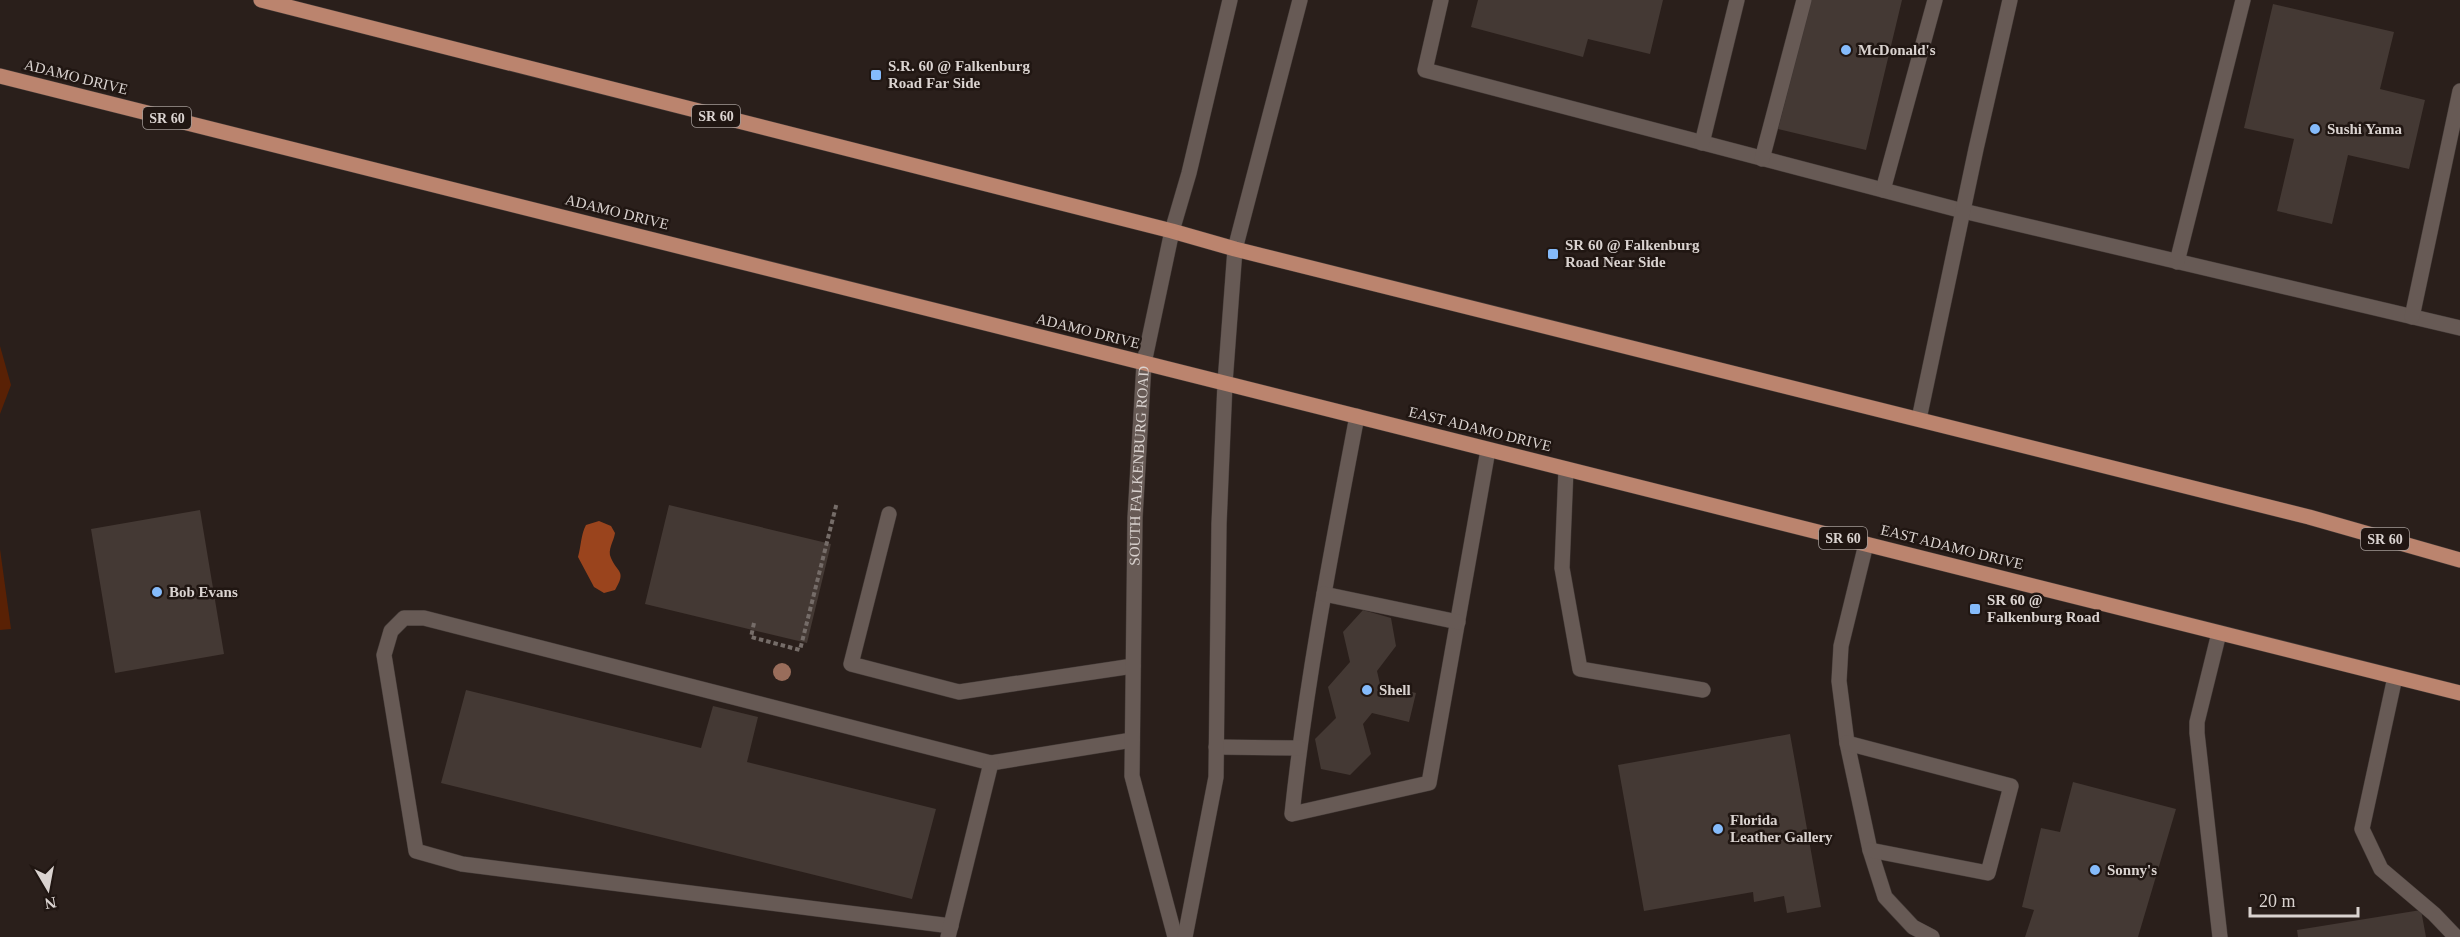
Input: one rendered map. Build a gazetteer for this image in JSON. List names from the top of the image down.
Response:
{
  "streets": {
    "main road": ["ADAMO DRIVE", "SR 60", "EAST ADAMO DRIVE"],
    "street": ["SOUTH FALKENBURG ROAD"]
  },
  "crossings": [
    ["ADAMO DRIVE", "EAST ADAMO DRIVE"],
    ["ADAMO DRIVE", "SOUTH FALKENBURG ROAD"],
    ["SR 60", "SOUTH FALKENBURG ROAD"]
  ],
  "places": {
    "other": [
      "McDonald's",
      "Sushi Yama",
      "Bob Evans",
      "Shell",
      "Florida Leather Gallery",
      "Sonny's"
    ],
    "transit": ["S.R. 60 @ Falkenburg Road Far Side", "SR 60 @ Falkenburg Road Near Side", "SR 60 @ Falkenburg Road"]
  },
  "scale_bar": "20 m",
  "north": "bottom"
}
